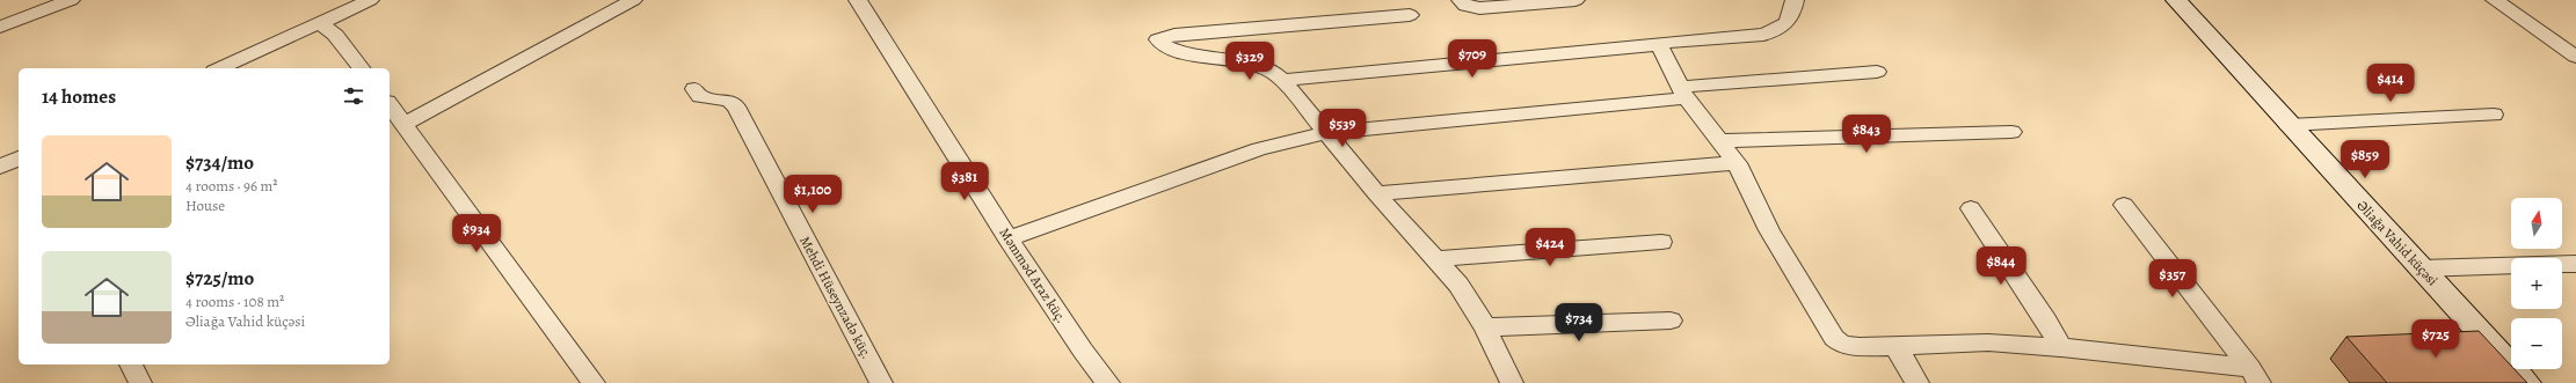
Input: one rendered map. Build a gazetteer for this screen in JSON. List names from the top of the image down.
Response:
{
  "streets": {
    "main road": ["Əliağa Vahid küçəsi"],
    "street": ["Məmməd Araz küç.", "Mehdi Hüseynzadə küç."]
  },
  "north": "top",
  "page": {
    "price": [
      "$709",
      "$329",
      "$414",
      "$539",
      "$843",
      "$859",
      "$381",
      "$1,100",
      "$934",
      "$424",
      "$844",
      "$357",
      "$734",
      "$725"
    ],
    "heading": "14 homes",
    "list": [
      {
        "name": "$734/mo",
        "note": "4 rooms · 96 m² · House"
      },
      {
        "name": "$725/mo",
        "note": "4 rooms · 108 m² · Əliağa Vahid küçəsi"
      }
    ],
    "map_buttons": ["+", "−"]
  }
}
